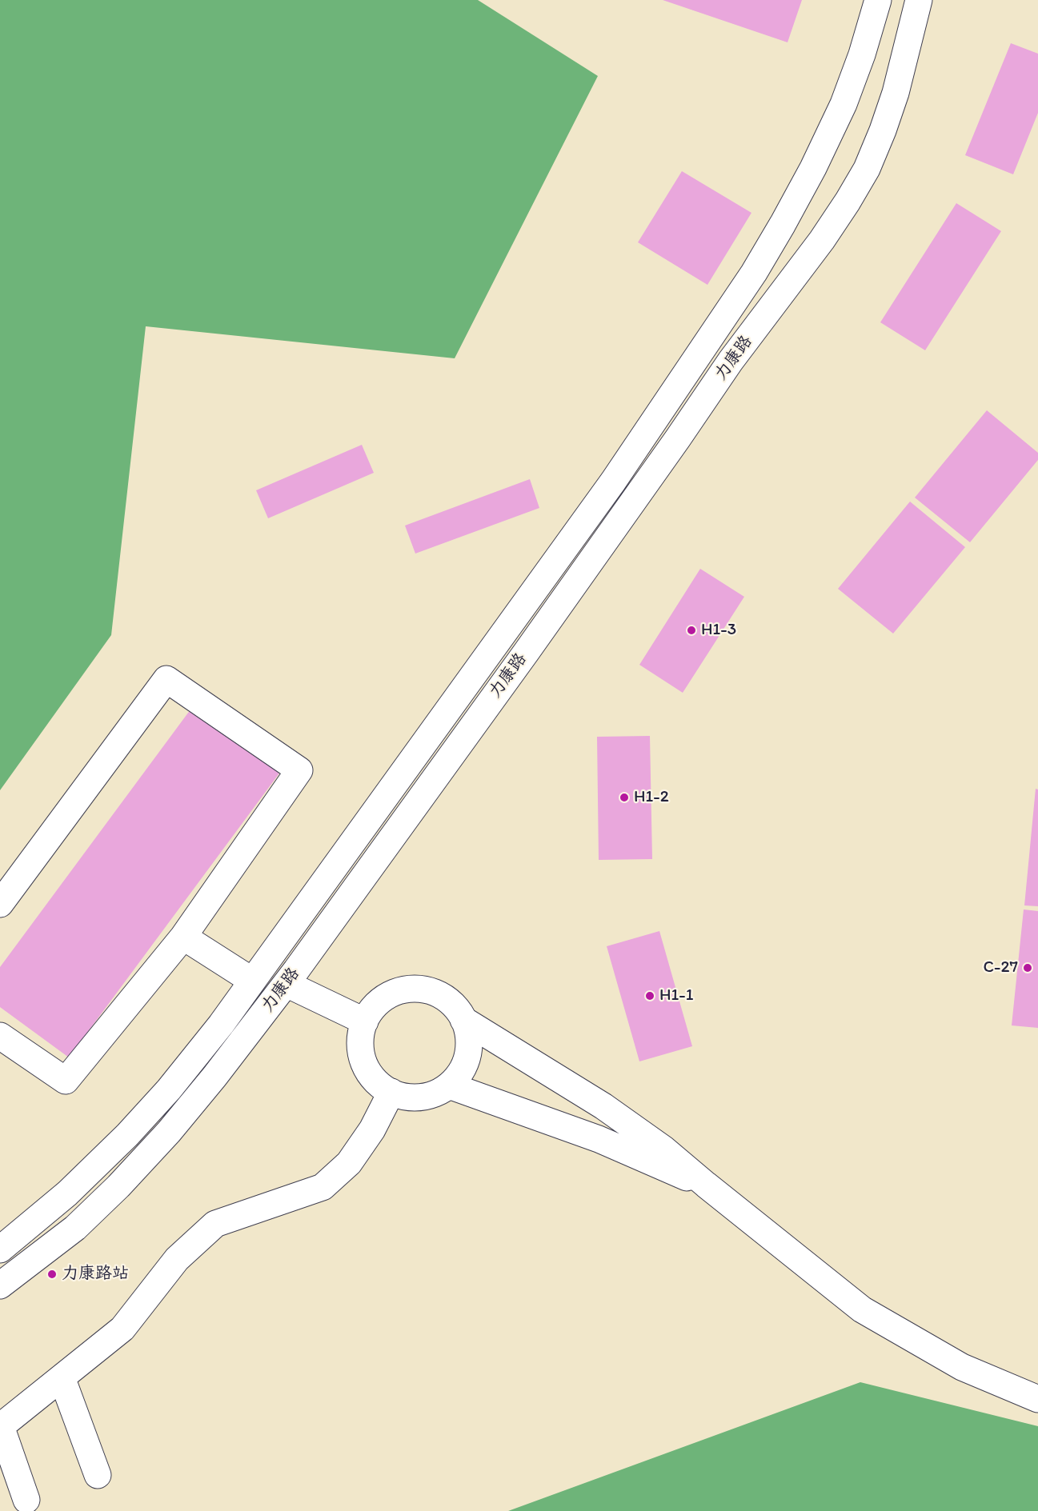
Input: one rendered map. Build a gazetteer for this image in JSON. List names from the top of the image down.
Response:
{
  "streets": {
    "street": ["力康路"]
  },
  "places": [
    "H1-3",
    "H1-2",
    "C-27",
    "H1-1",
    "力康路站"
  ]
}
